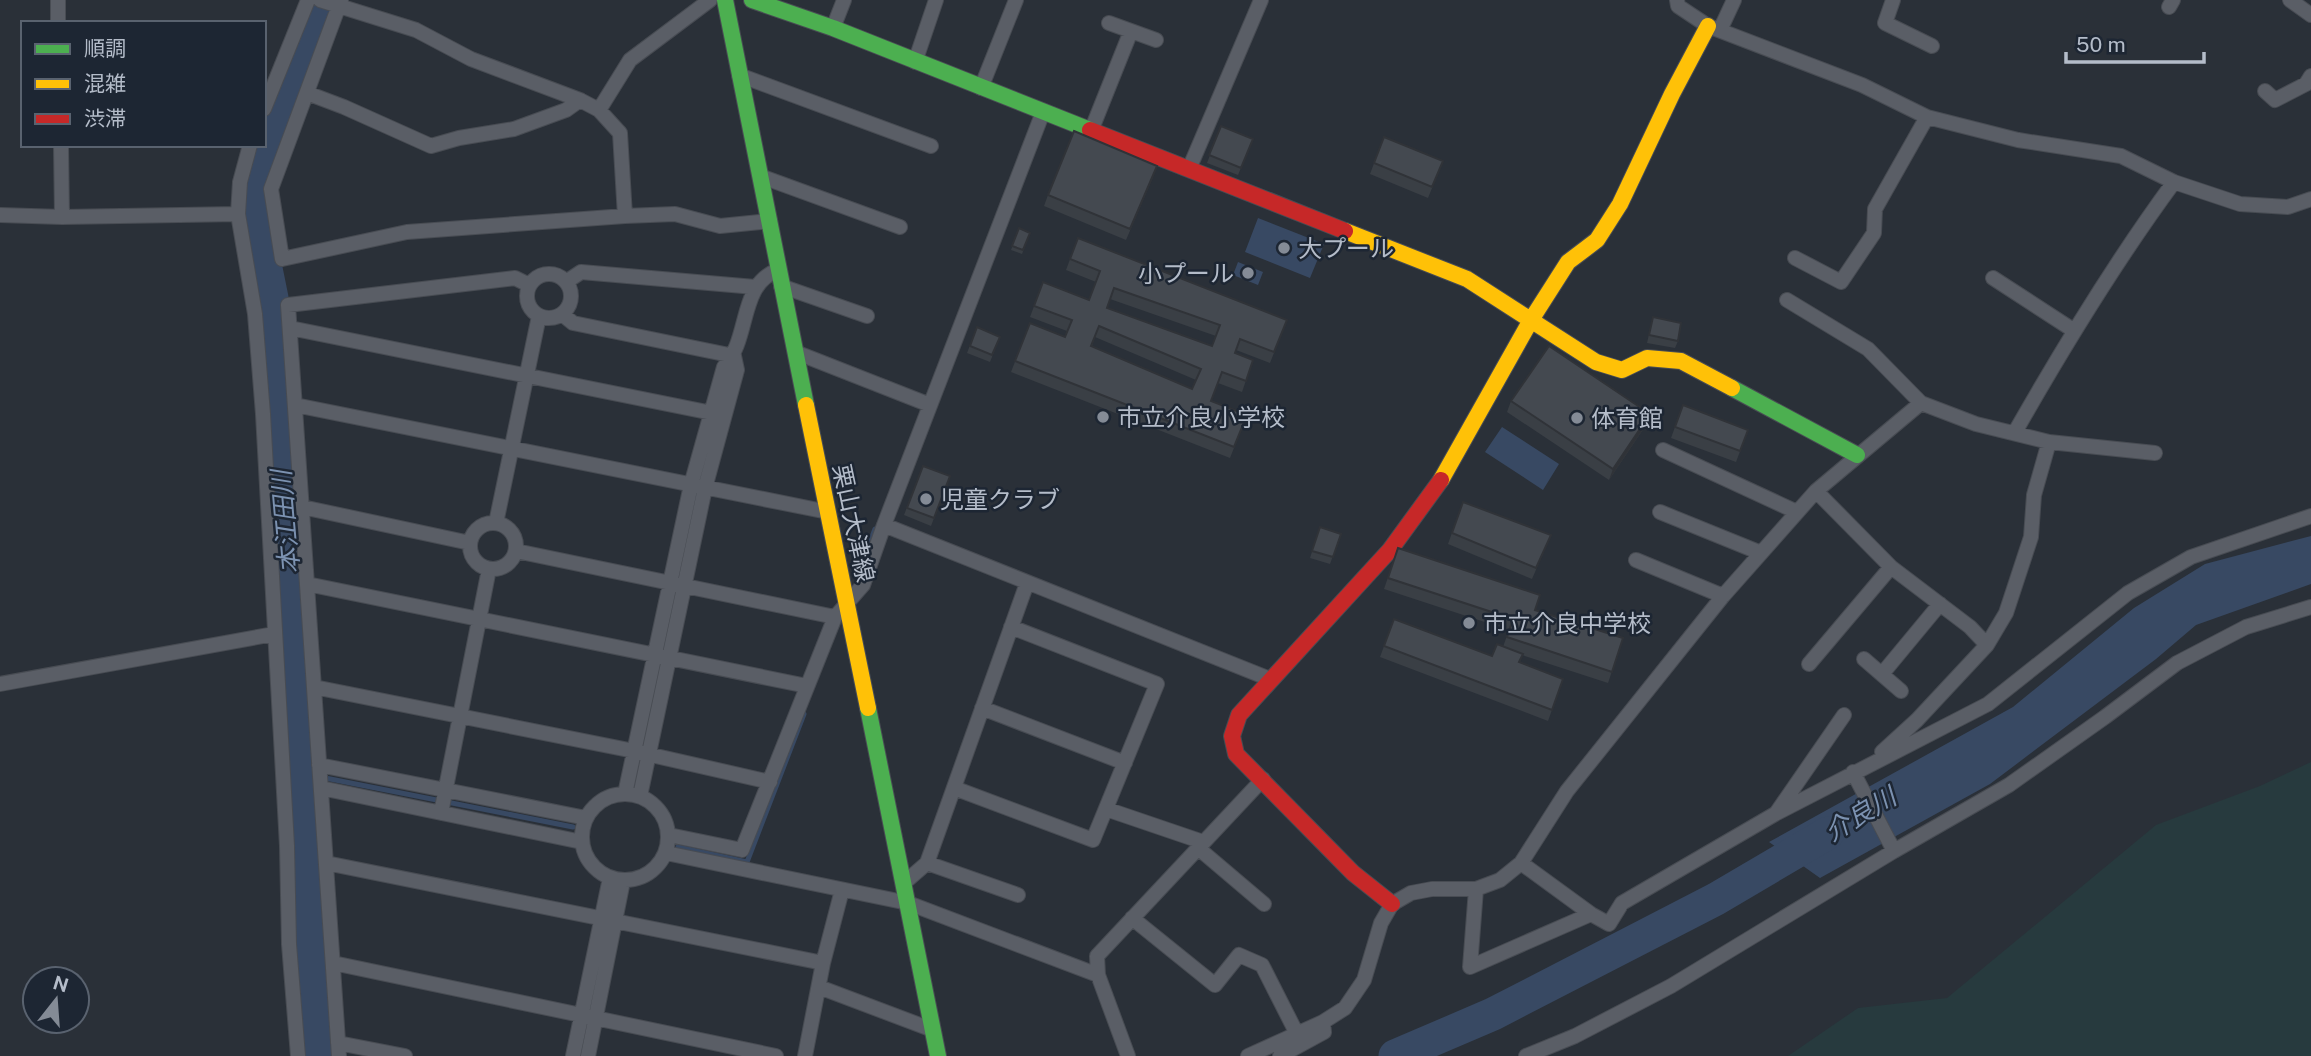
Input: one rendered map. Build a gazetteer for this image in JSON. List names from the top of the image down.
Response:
{
  "streets": {
    "street": ["栗山大津線"]
  },
  "water": ["本江田川", "介良川"],
  "places": [
    "大プール",
    "小プール",
    "市立介良小学校",
    "体育館",
    "児童クラブ",
    "市立介良中学校"
  ],
  "legend": ["順調", "混雑", "渋滞"],
  "scale_bar": "50 m",
  "north": "top"
}
